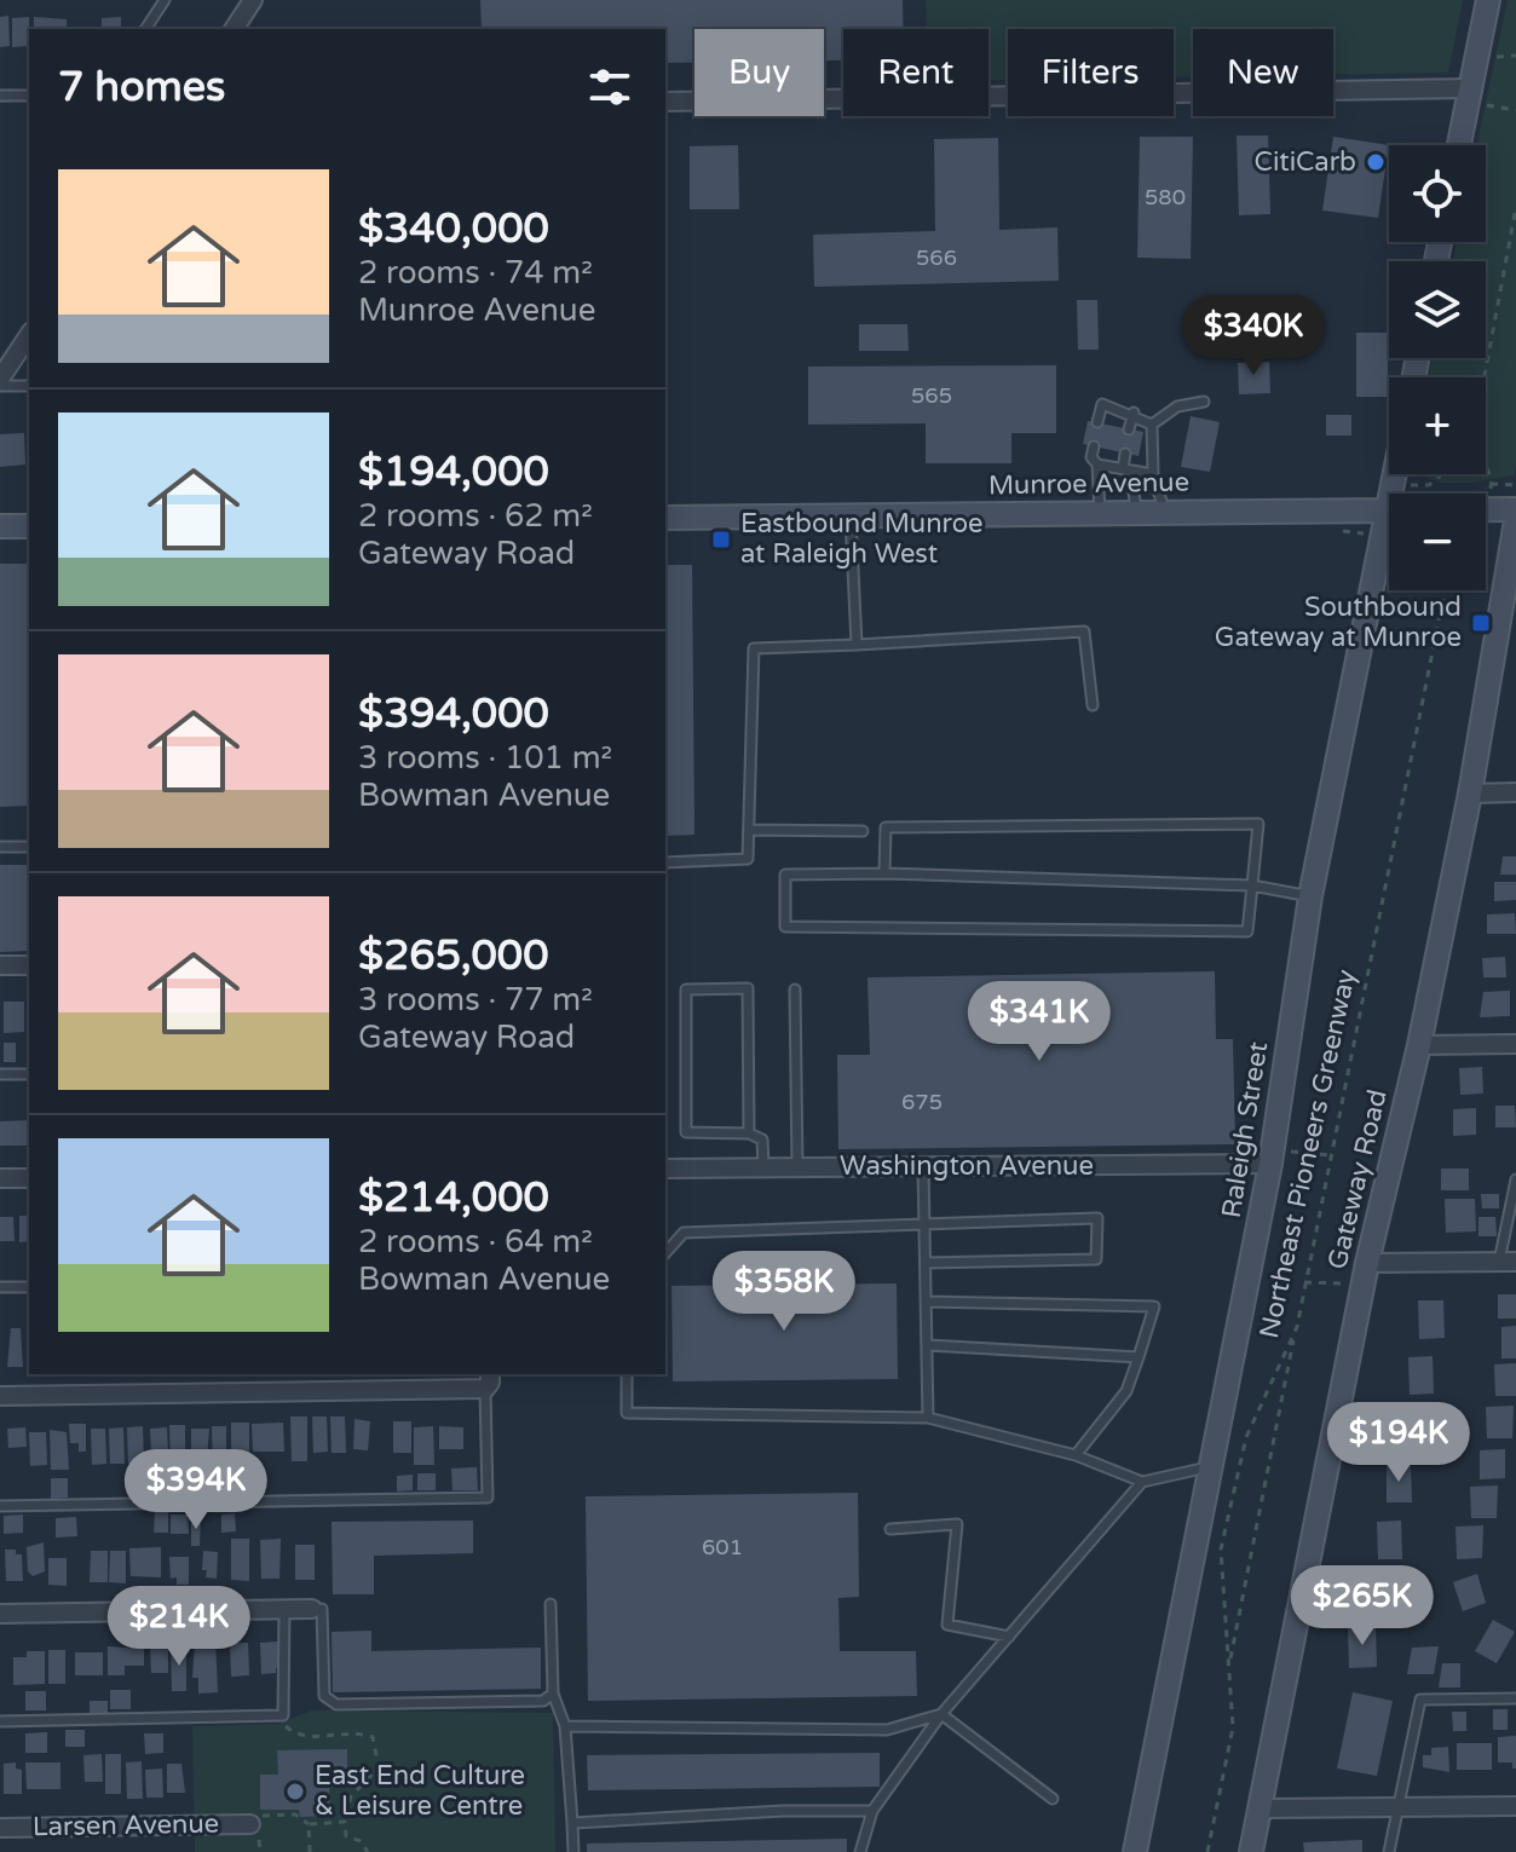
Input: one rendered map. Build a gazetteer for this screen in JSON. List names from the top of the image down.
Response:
{
  "streets": {
    "street": [
      "Munroe Avenue",
      "Raleigh Street",
      "Washington Avenue",
      "Gateway Road",
      "Larsen Avenue"
    ],
    "path": ["Northeast Pioneers Greenway"]
  },
  "crossings": [
    ["Munroe Avenue", "Raleigh Street"],
    ["Raleigh Street", "Washington Avenue"]
  ],
  "places": {
    "other": ["CitiCarb", "East End Culture & Leisure Centre"],
    "transit": ["Eastbound Munroe at Raleigh West", "Southbound Gateway at Munroe"]
  },
  "house_numbers": [
    "580",
    "566",
    "565",
    "675",
    "601"
  ],
  "page": {
    "chip": [
      "Buy",
      "Rent",
      "Filters",
      "New"
    ],
    "heading": "7 homes",
    "map_buttons": ["+", "−"],
    "list": [
      {
        "name": "$340,000",
        "note": "2 rooms · 74 m² · Munroe Avenue"
      },
      {
        "name": "$194,000",
        "note": "2 rooms · 62 m² · Gateway Road"
      },
      {
        "name": "$394,000",
        "note": "3 rooms · 101 m² · Bowman Avenue"
      },
      {
        "name": "$265,000",
        "note": "3 rooms · 77 m² · Gateway Road"
      },
      {
        "name": "$214,000",
        "note": "2 rooms · 64 m² · Bowman Avenue"
      }
    ],
    "price": [
      "$340K",
      "$341K",
      "$358K",
      "$194K",
      "$394K",
      "$265K",
      "$214K"
    ]
  }
}
